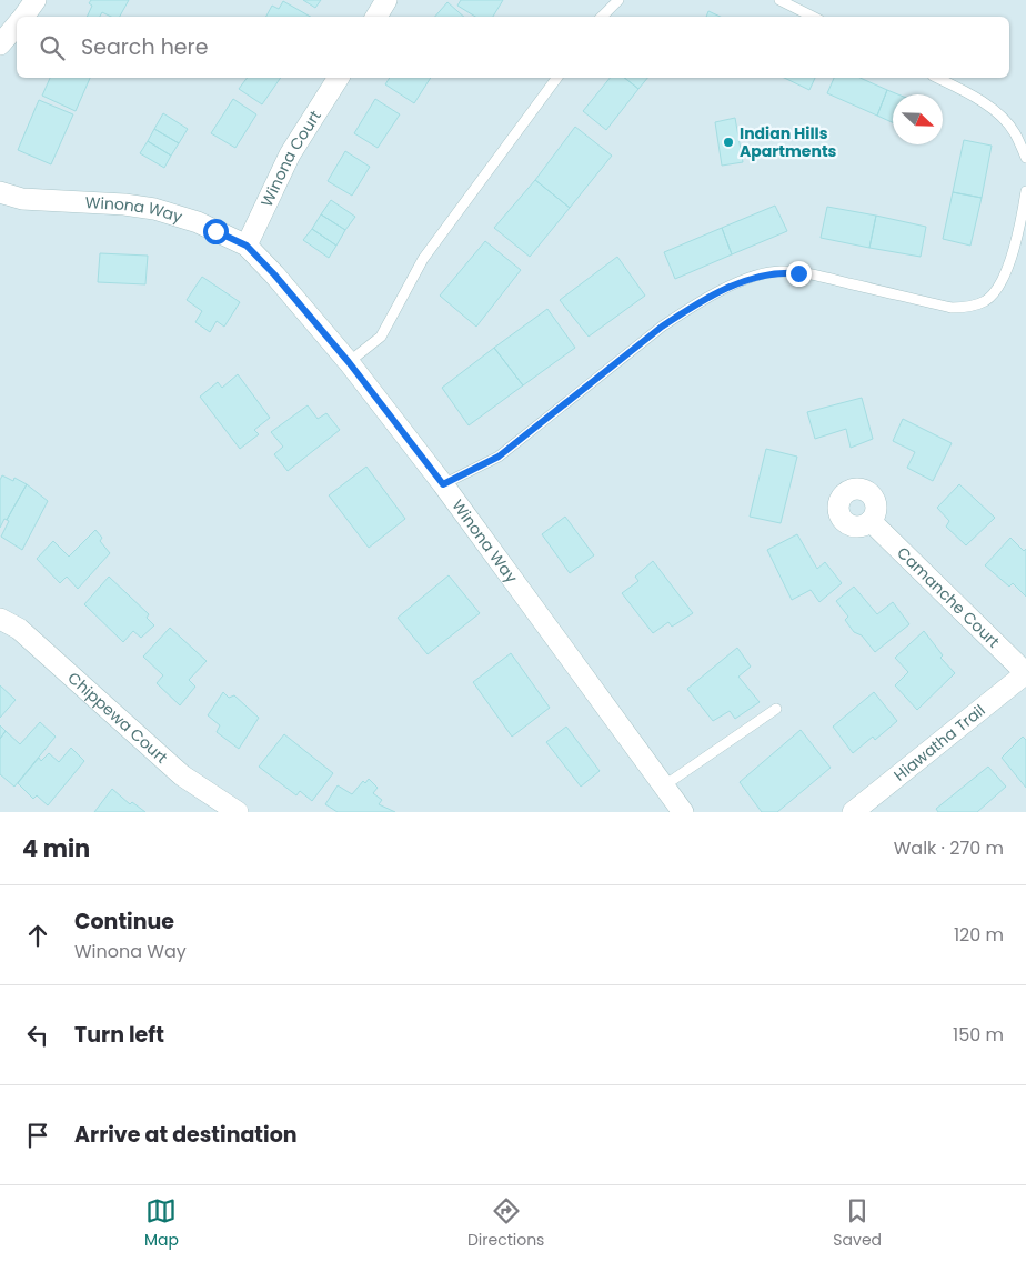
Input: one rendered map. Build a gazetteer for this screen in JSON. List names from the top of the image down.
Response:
{
  "streets": {
    "street": [
      "Winona Court",
      "Winona Way",
      "Camanche Court",
      "Chippewa Court",
      "Hiawatha Trail"
    ]
  },
  "crossings": [
    ["Winona Court", "Winona Way"],
    ["Camanche Court", "Hiawatha Trail"]
  ],
  "places": ["Indian Hills Apartments"],
  "north": "bottom right",
  "page": {
    "search": "Search here",
    "heading": ["4 min", "Walk · 270 m"],
    "list": [
      ["Continue", "Winona Way", "120 m"],
      ["Turn left", "150 m"],
      "Arrive at destination"
    ],
    "nav": ["Map", "Directions", "Saved"]
  }
}
